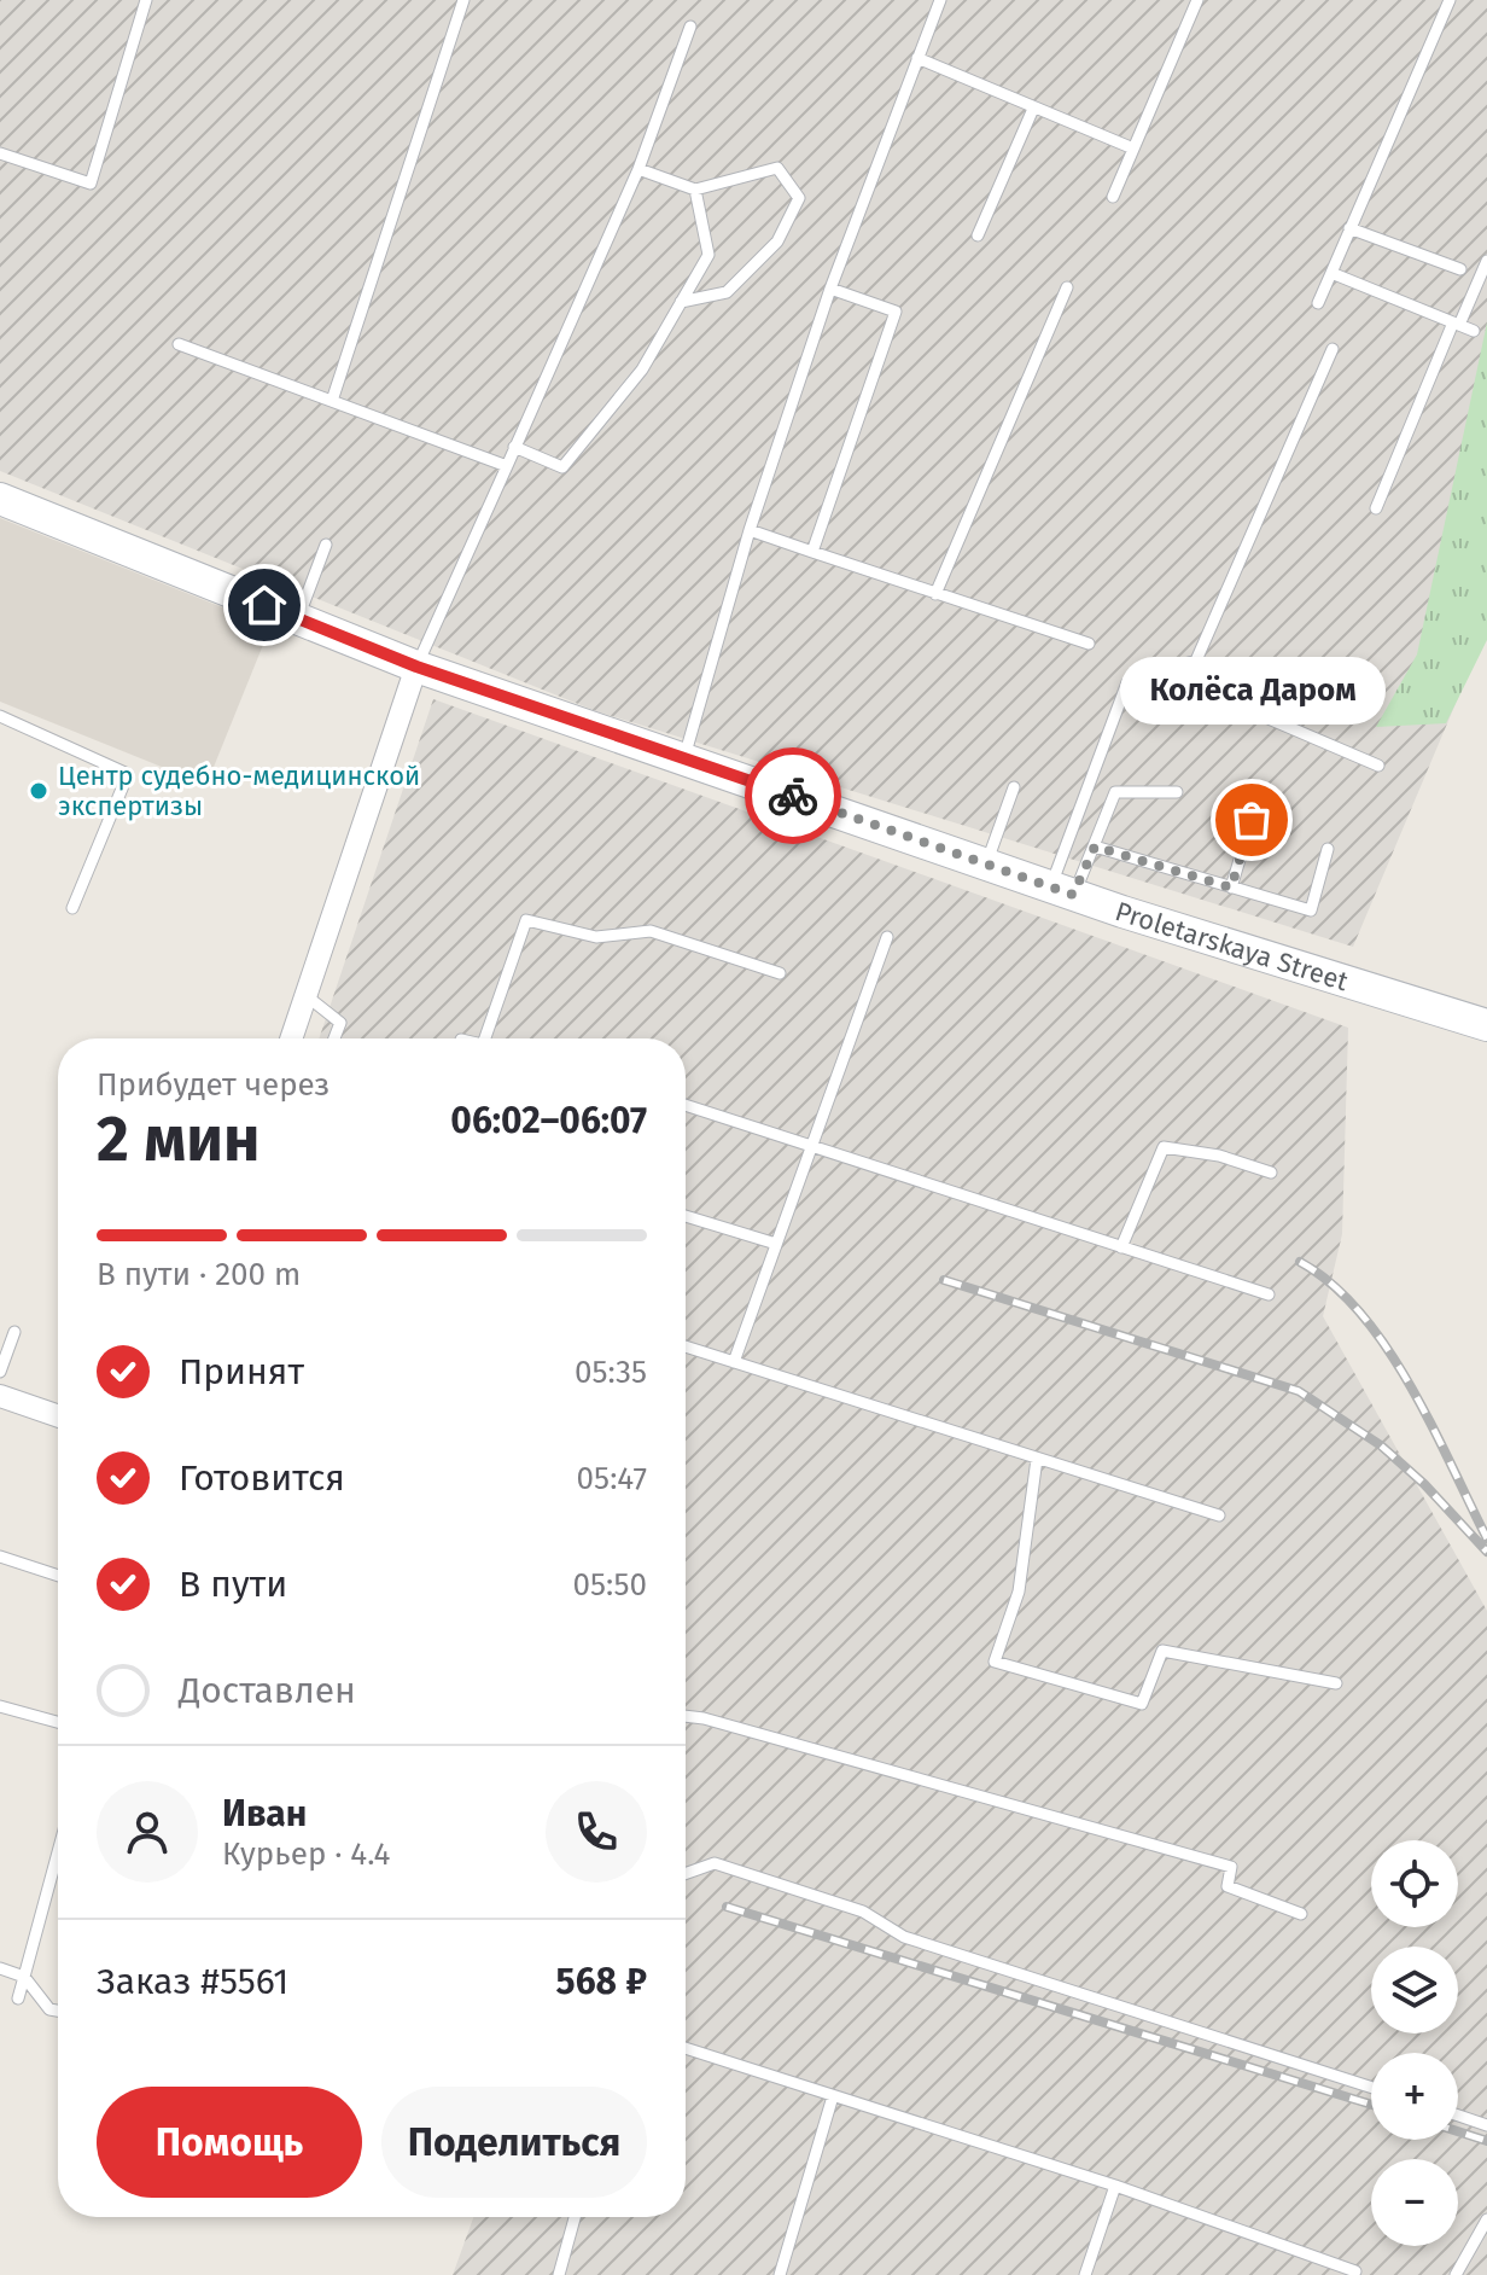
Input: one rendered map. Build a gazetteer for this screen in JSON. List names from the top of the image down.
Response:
{
  "streets": {
    "street": ["Proletarskaya Street"]
  },
  "places": ["Центр судебно-медицинской экспертизы", "Колёса Даром"],
  "page": {
    "bubble": "Колёса Даром",
    "heading": ["2 мин", "Прибудет через", "06:02–06:07"],
    "panel": [
      "Иван",
      "Курьер · 4.4",
      "Заказ #5561",
      "568 ₽"
    ],
    "bar": "В пути · 200 m",
    "list": [
      ["Принят", "05:35"],
      ["Готовится", "05:47"],
      ["В пути", "05:50"],
      "Доставлен"
    ],
    "map_buttons": ["+", "−"],
    "buttons": ["Помощь", "Поделиться"]
  }
}
